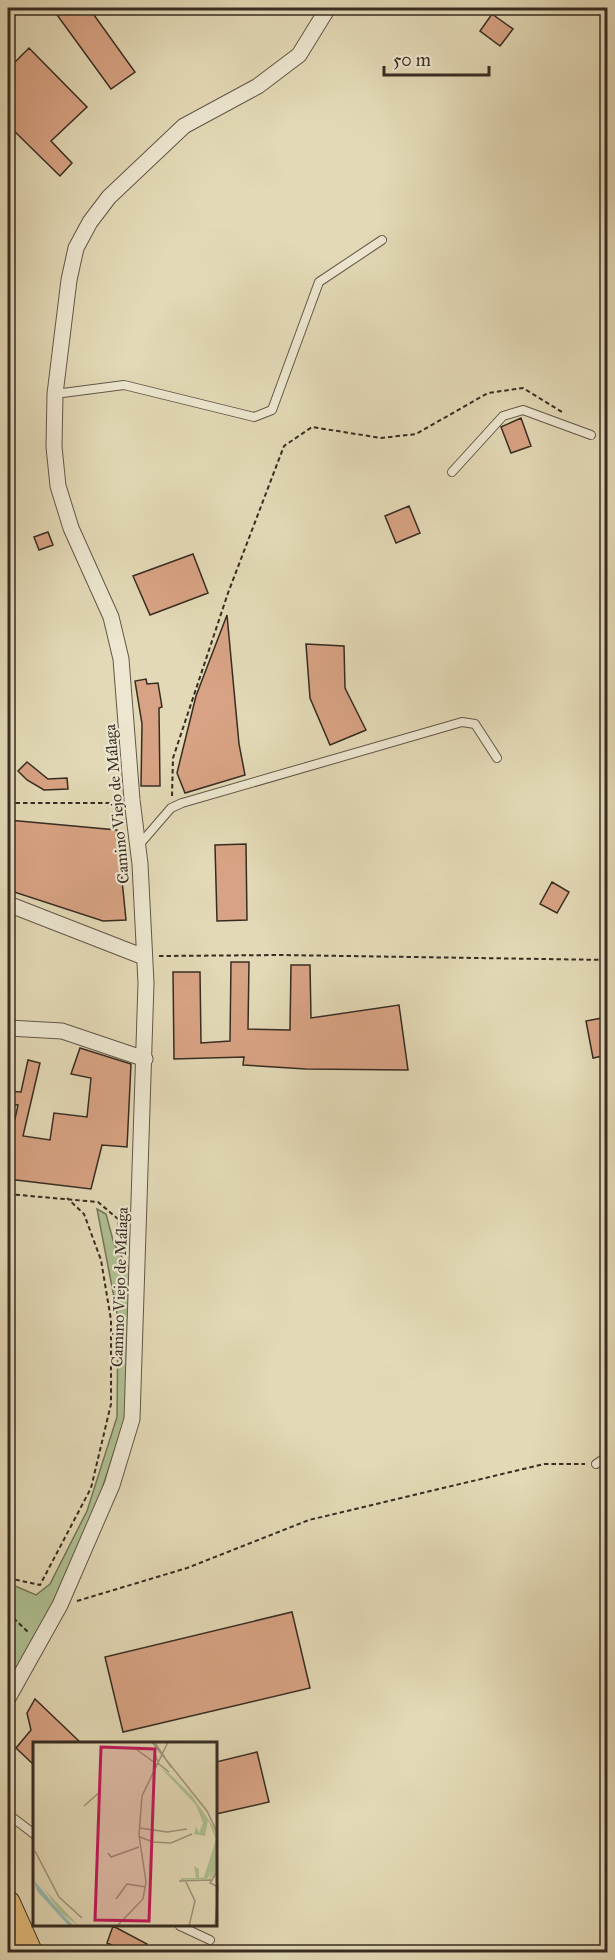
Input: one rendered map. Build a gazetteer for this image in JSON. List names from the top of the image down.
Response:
{
  "streets": {
    "street": ["Camino Viejo de Málaga"]
  },
  "scale_bar": "50 m"
}
